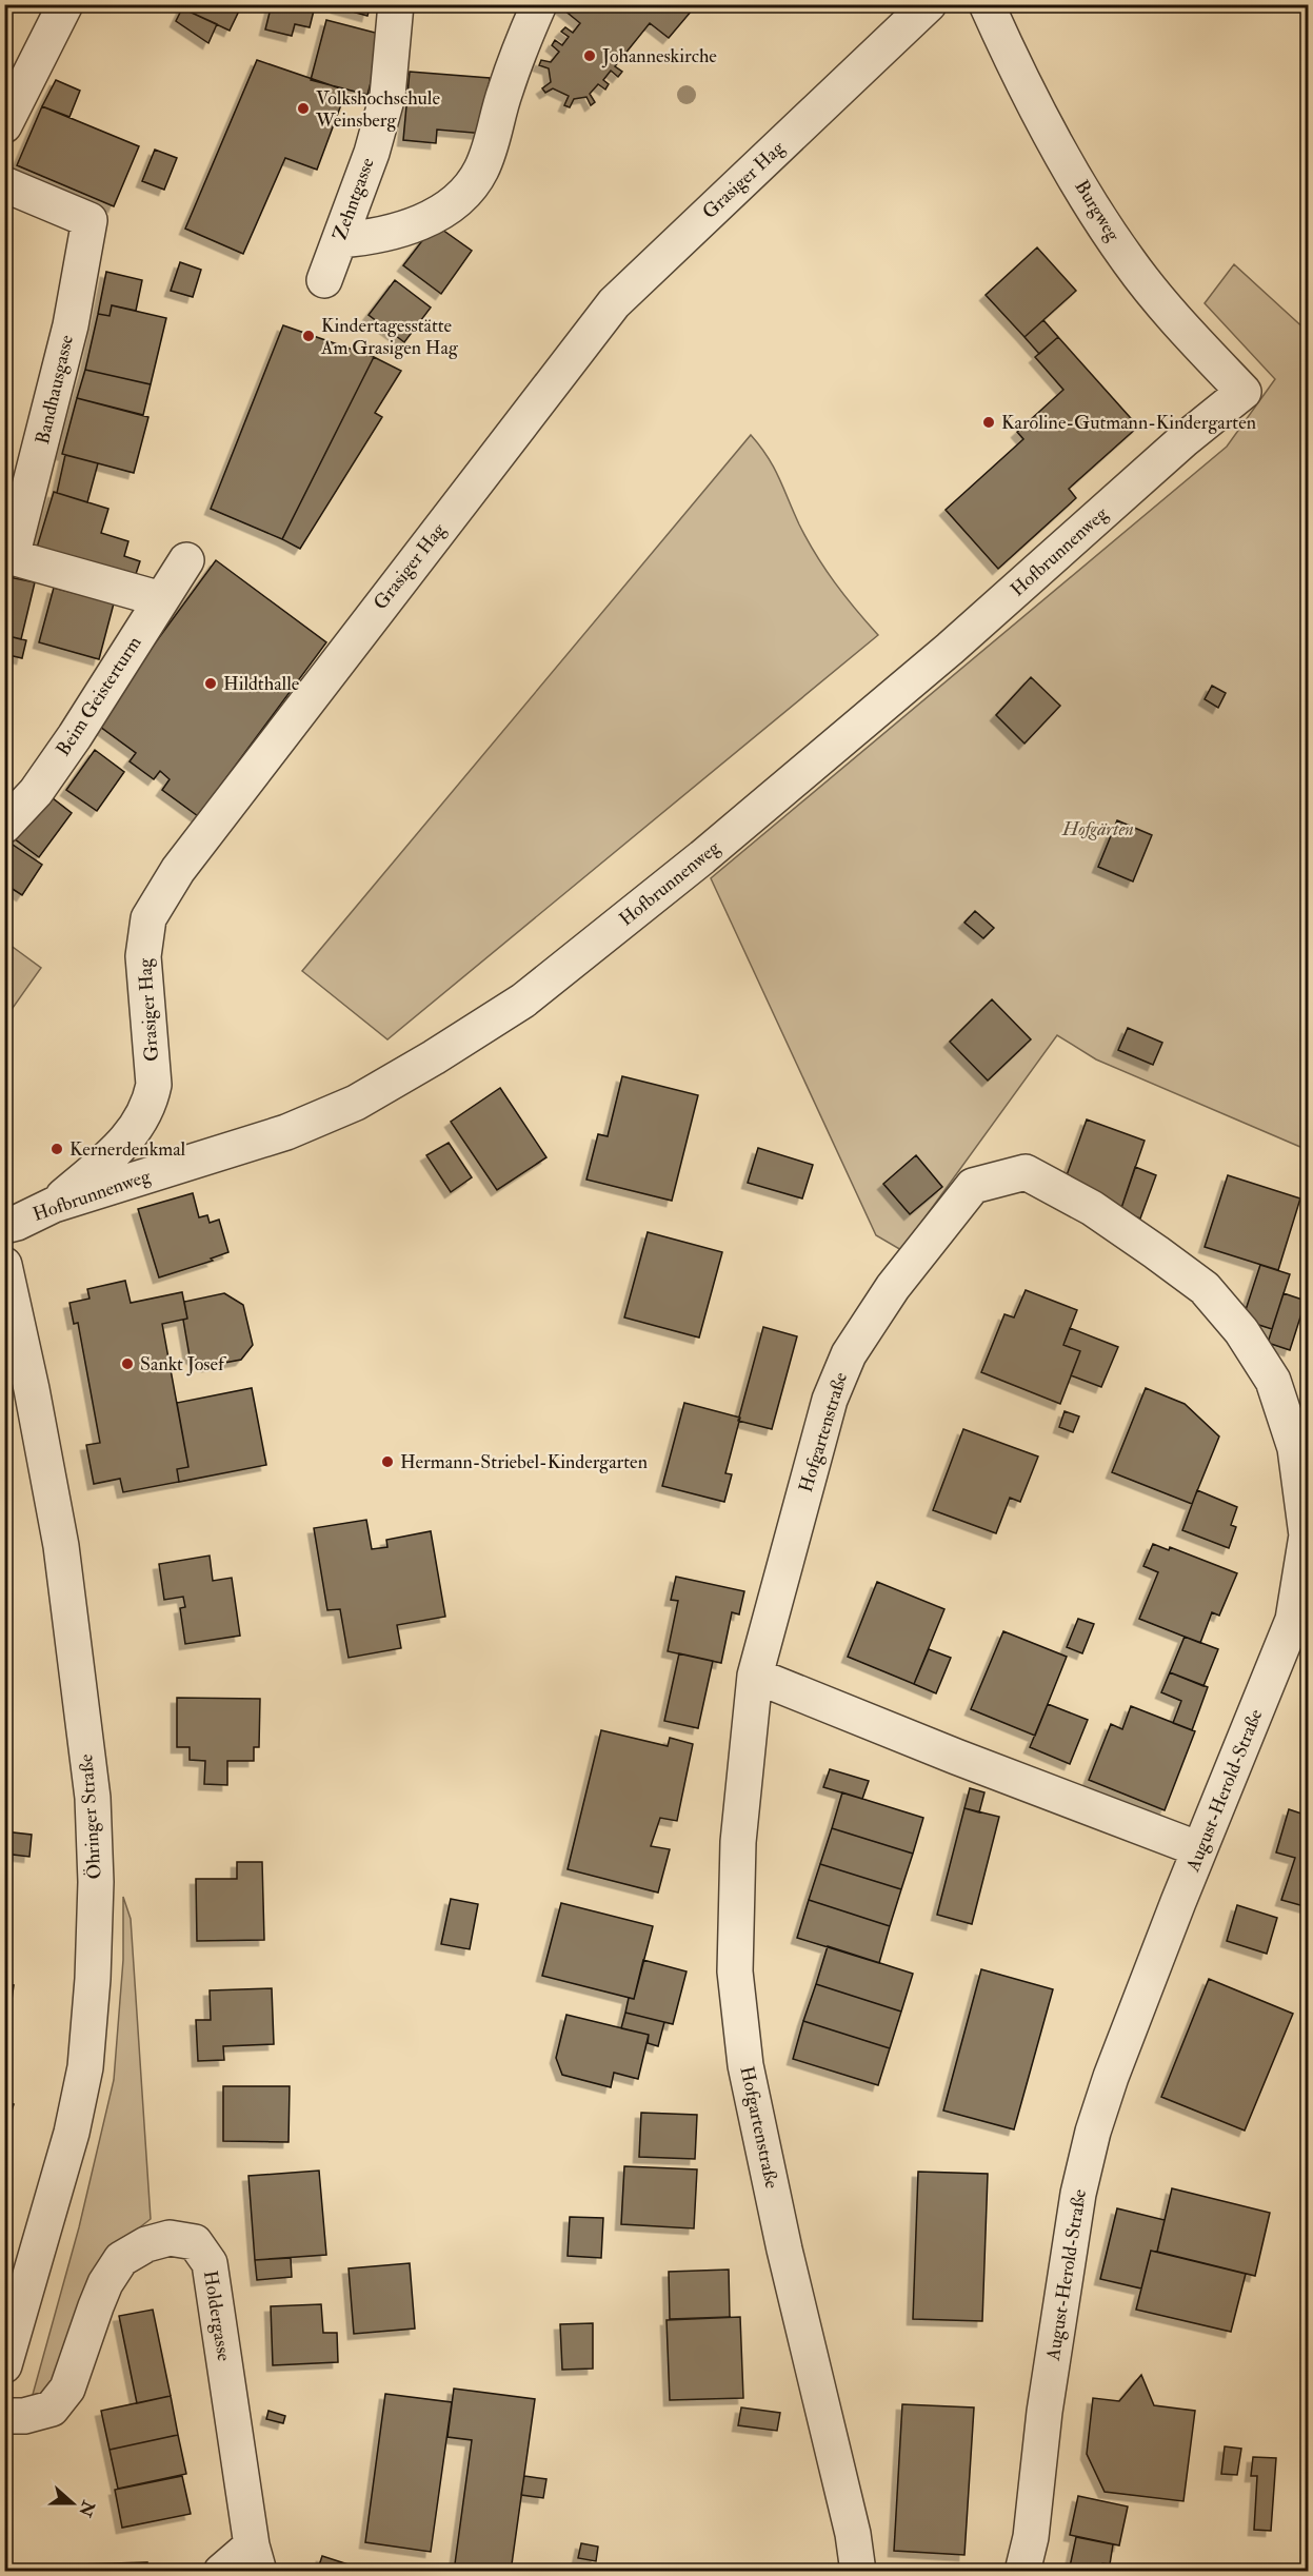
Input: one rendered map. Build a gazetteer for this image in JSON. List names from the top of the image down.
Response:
{
  "streets": {
    "street": [
      "Grasiger Hag",
      "Zehntgasse",
      "Burgweg",
      "Bandhausgasse",
      "Hofbrunnenweg",
      "Beim Geisterturm",
      "Hofgartenstraße",
      "August-Herold-Straße",
      "Öhringer Straße",
      "Holdergasse"
    ]
  },
  "crossings": [
    ["Grasiger Hag", "Hofbrunnenweg"],
    ["Burgweg", "Hofbrunnenweg"],
    ["Hofgartenstraße", "August-Herold-Straße"]
  ],
  "parks": ["Hofgärten"],
  "places": [
    "Johanneskirche",
    "Volkshochschule Weinsberg",
    "Kindertagesstätte Am Grasigen Hag",
    "Karoline-Gutmann-Kindergarten",
    "Hildthalle",
    "Kernerdenkmal",
    "Sankt Josef",
    "Hermann-Striebel-Kindergarten"
  ],
  "north": "right"
}
